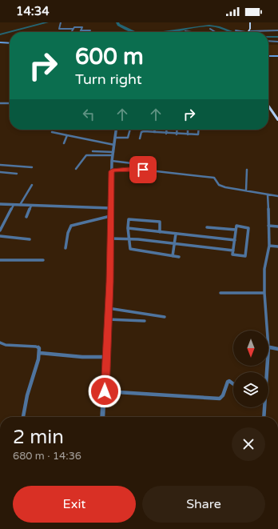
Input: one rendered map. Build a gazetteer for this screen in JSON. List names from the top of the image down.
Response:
{
  "north": "bottom",
  "page": {
    "status": "14:34",
    "turn": ["600 m", "Turn right"],
    "heading": ["2 min", "680 m · 14:36"],
    "buttons": ["Exit", "Share"]
  }
}
